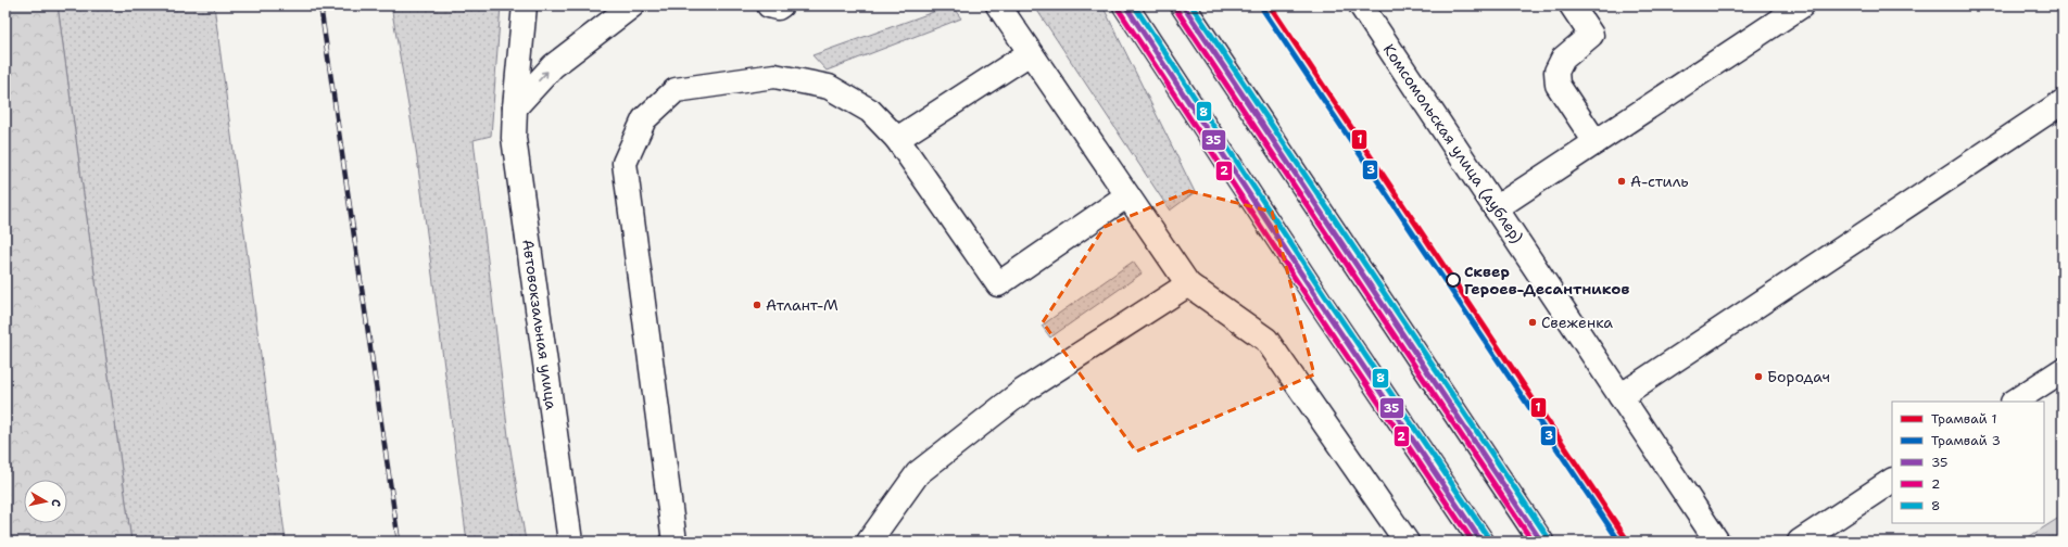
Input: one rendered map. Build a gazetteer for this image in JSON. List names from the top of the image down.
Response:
{
  "streets": {
    "street": ["Комсомольская улица (дублер)", "Автовокзальная улица"]
  },
  "places": [
    "А-стиль",
    "Сквер Героев-Десантников",
    "Атлант-М",
    "Свеженка",
    "Бородач"
  ],
  "lines": [
    "tram line 1",
    "transit line 35",
    "transit line 8",
    "tram line 3",
    "transit line 2"
  ],
  "legend": [
    "Трамвай 1",
    "Трамвай 3",
    "35",
    "2",
    "8"
  ],
  "north": "right"
}
